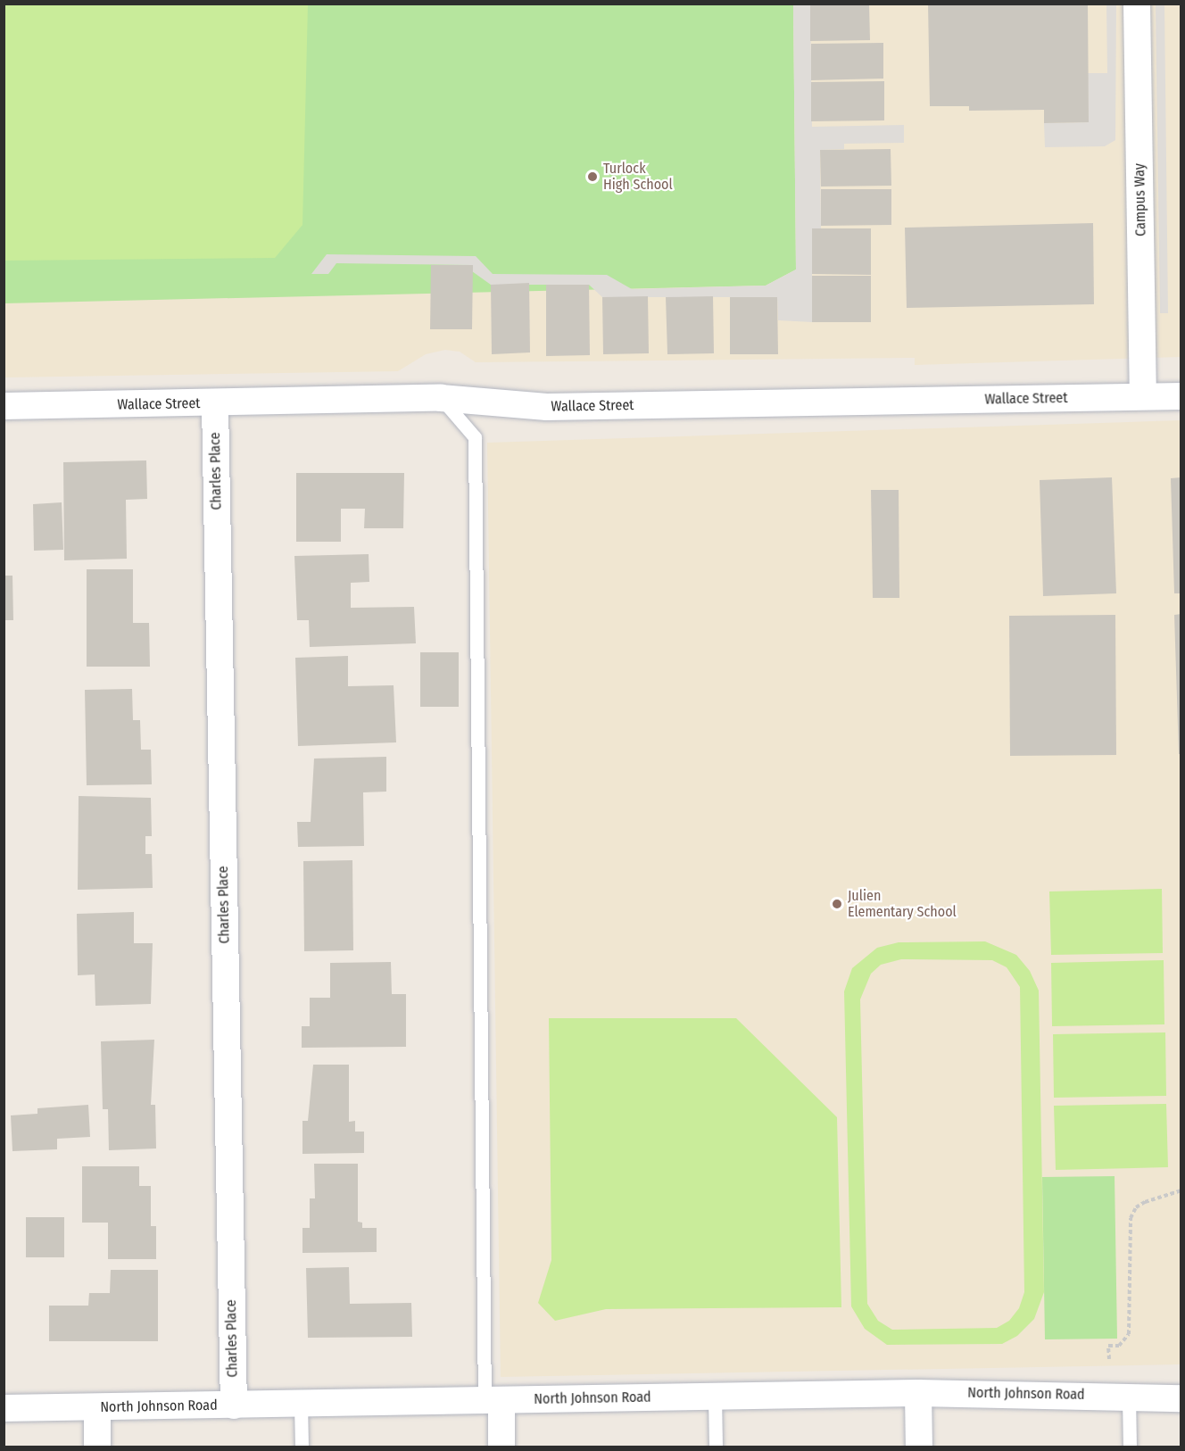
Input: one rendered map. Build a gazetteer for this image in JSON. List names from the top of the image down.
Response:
{
  "streets": {
    "street": [
      "Campus Way",
      "Wallace Street",
      "Charles Place",
      "North Johnson Road"
    ]
  },
  "crossings": [
    ["Campus Way", "Wallace Street"],
    ["Wallace Street", "Charles Place"],
    ["Charles Place", "North Johnson Road"]
  ],
  "places": ["Turlock High School", "Julien Elementary School"]
}
